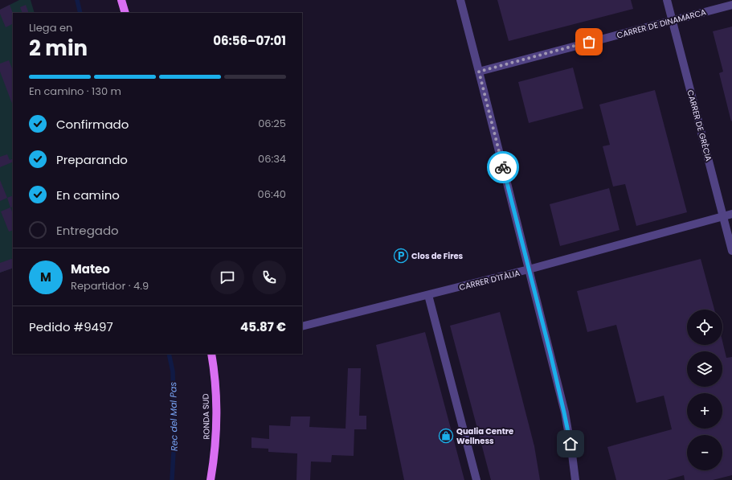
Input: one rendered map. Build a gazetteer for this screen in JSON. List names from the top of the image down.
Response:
{
  "streets": {
    "main road": ["RONDA SUD"],
    "street": ["CARRER DE DINAMARCA", "CARRER DE GRÈCIA", "CARRER D'ITÀLIA"]
  },
  "crossings": [
    ["CARRER DE DINAMARCA", "CARRER DE GRÈCIA"],
    ["CARRER DE GRÈCIA", "CARRER D'ITÀLIA"]
  ],
  "water": ["Rec del Mal Pas"],
  "places": {
    "parking": ["Clos de Fires"],
    "shop": ["Qualia Centre Wellness"]
  },
  "page": {
    "heading": ["2 min", "Llega en", "06:56–07:01"],
    "panel": [
      "Mateo",
      "Repartidor · 4.9",
      "Pedido #9497",
      "45.87 €"
    ],
    "bar": "En camino · 130 m",
    "list": [
      ["Confirmado", "06:25"],
      ["Preparando", "06:34"],
      ["En camino", "06:40"],
      "Entregado"
    ],
    "round": "M",
    "map_buttons": ["+", "−"]
  }
}
